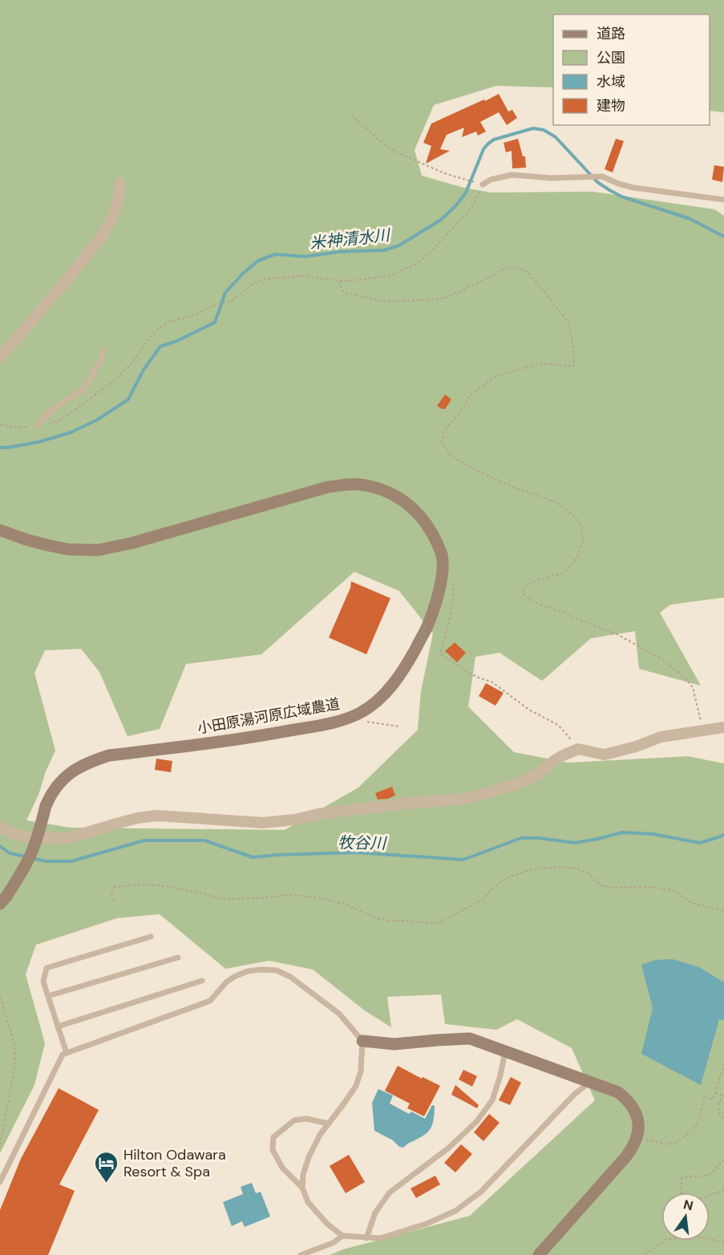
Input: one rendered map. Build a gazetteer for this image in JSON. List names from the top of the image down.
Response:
{
  "streets": {
    "street": ["小田原湯河原広域農道"]
  },
  "water": ["米神清水川", "牧谷川"],
  "places": {
    "hotel": ["Hilton Odawara Resort & Spa"]
  },
  "legend": [
    "道路",
    "公園",
    "水域",
    "建物"
  ],
  "north": "top"
}
